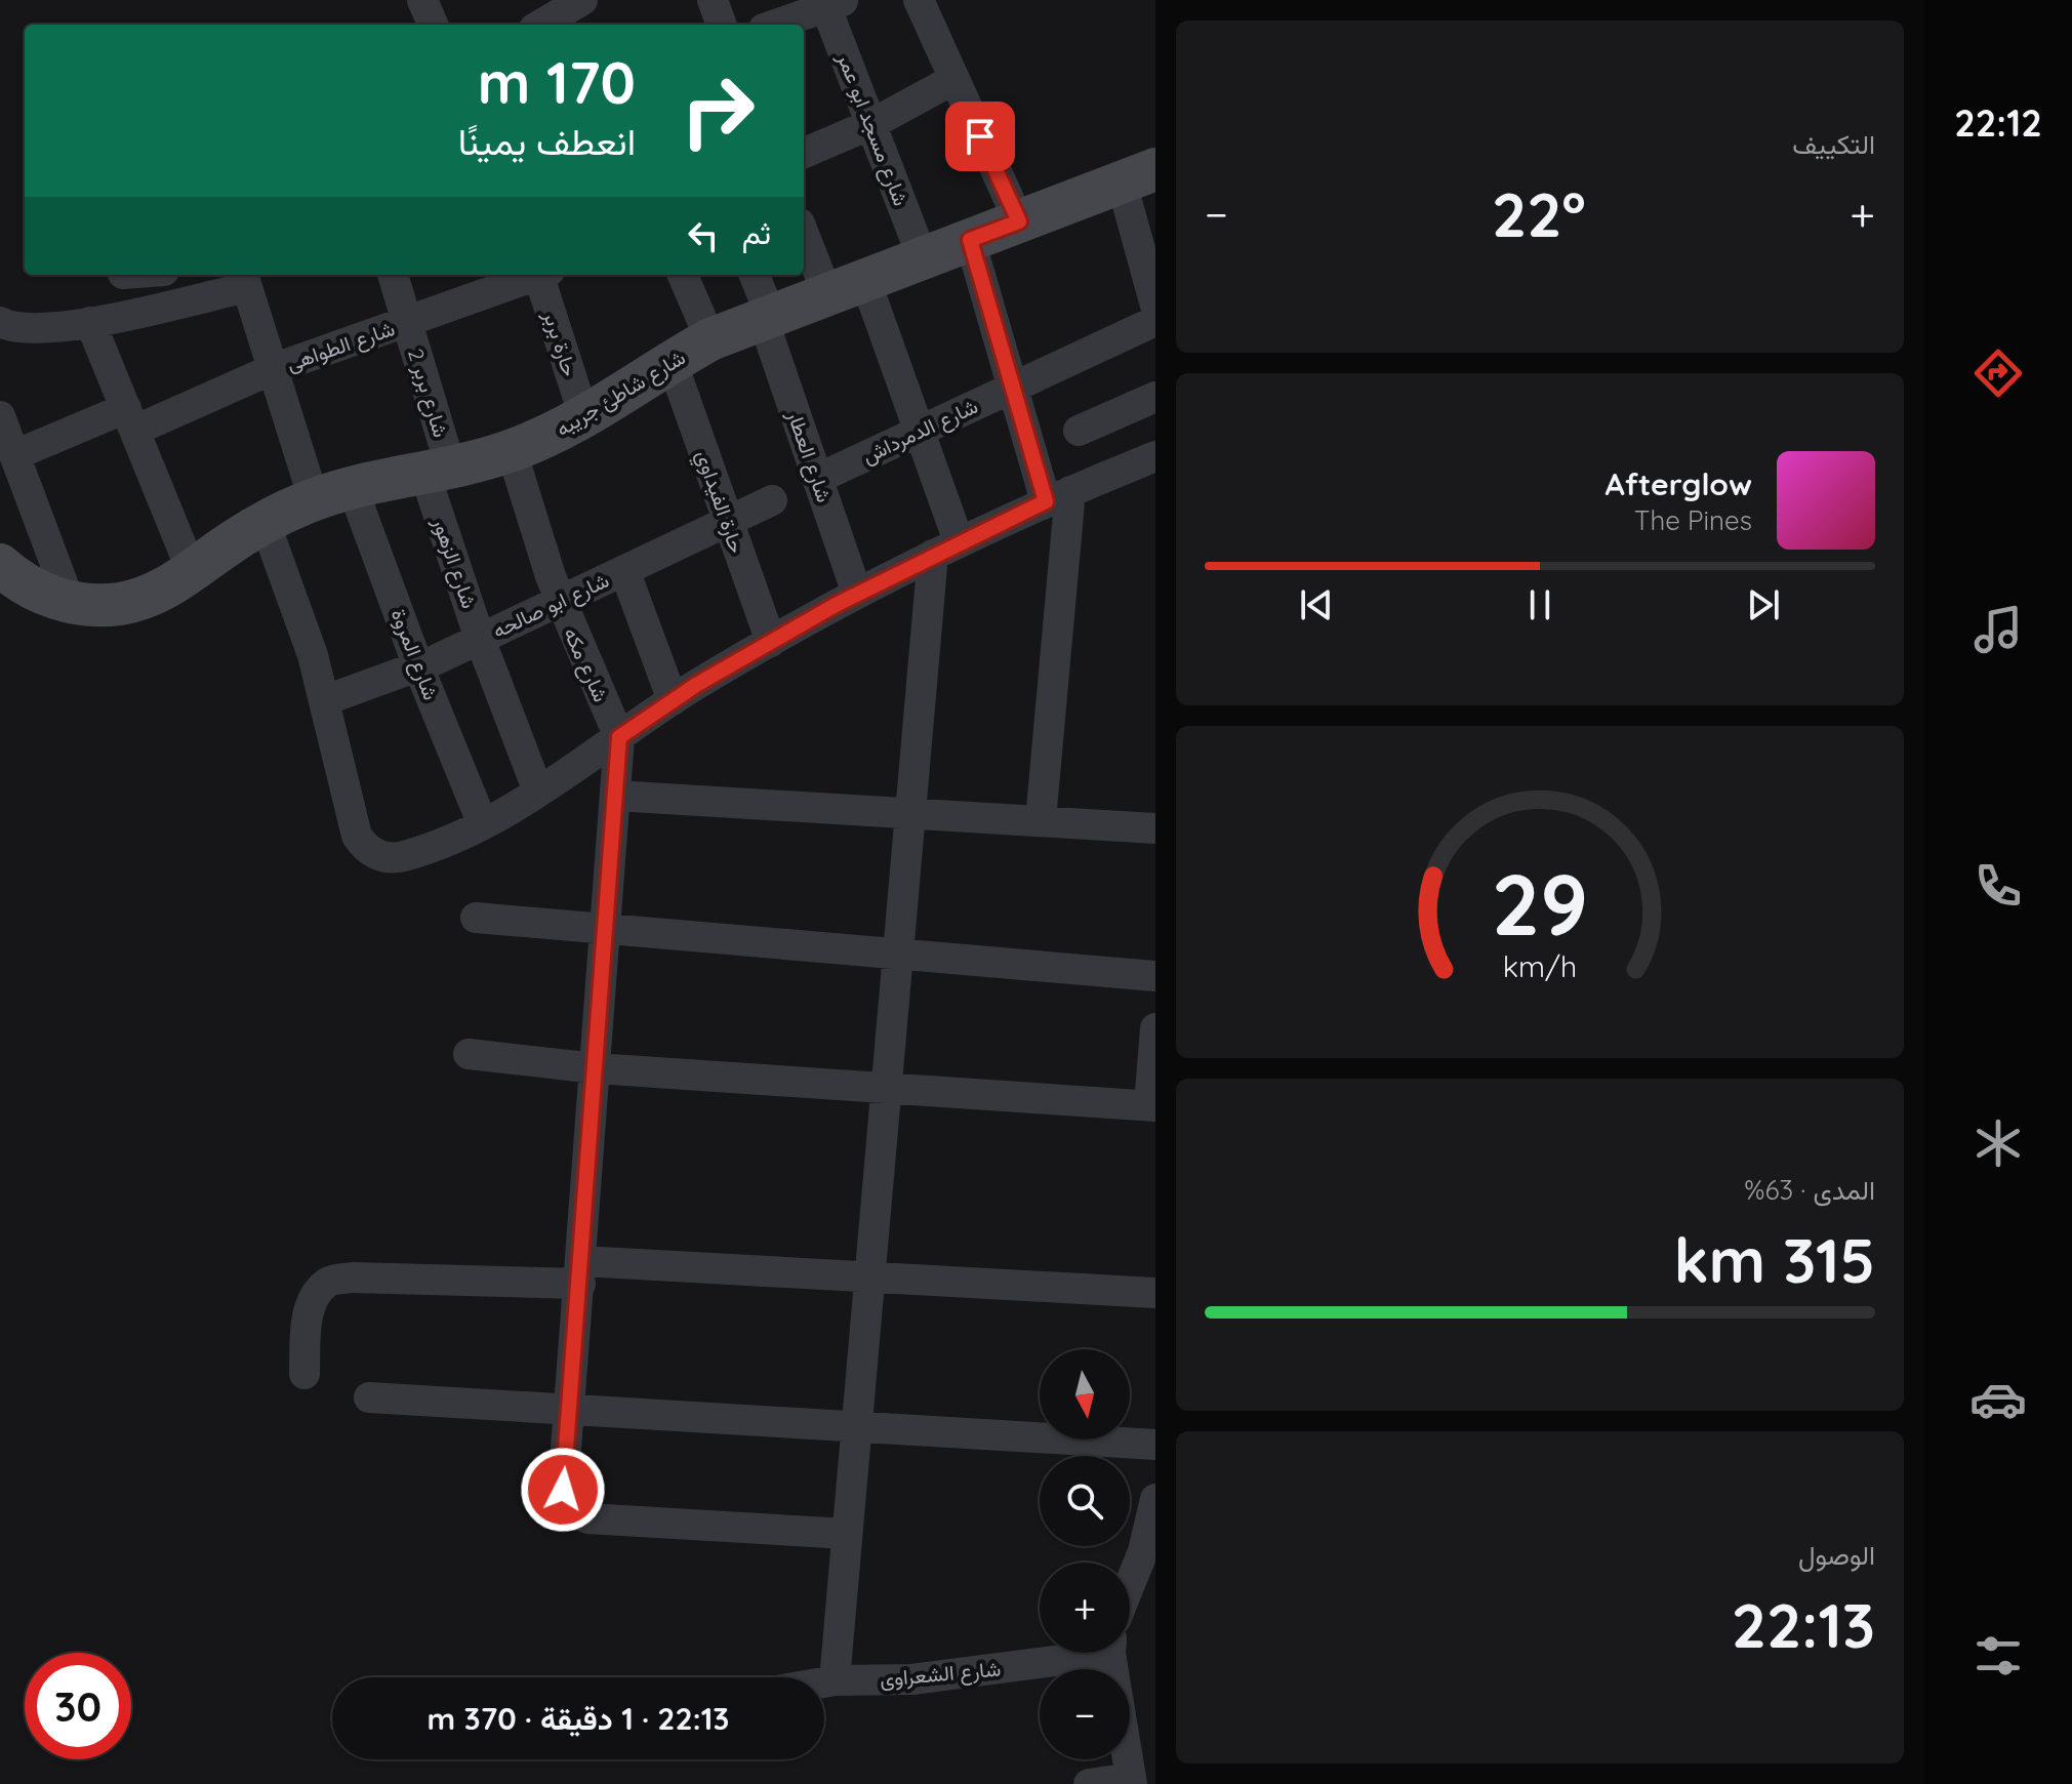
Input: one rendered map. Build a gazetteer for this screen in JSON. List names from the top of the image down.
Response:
{
  "streets": {
    "street": [
      "شارع مسجد ابو عمر",
      "حارة بربر",
      "شارع الطواهى",
      "شارع بربر 2",
      "شارع شاطئ جريبه",
      "شارع الدمرداش",
      "شارع العطار",
      "حارة الفيداوي",
      "شارع الزهور",
      "شارع ابو صالحه",
      "شارع المروة",
      "شارع مكه",
      "شارع الشعراوى"
    ]
  },
  "crossings": [
    ["شارع مسجد ابو عمر", "شارع شاطئ جريبه"],
    ["حارة بربر", "شارع شاطئ جريبه"],
    ["شارع الطواهى", "شارع بربر 2"],
    ["شارع الطواهى", "شارع المروة"],
    ["شارع بربر 2", "شارع شاطئ جريبه"],
    ["شارع بربر 2", "شارع الزهور"],
    ["شارع شاطئ جريبه", "شارع العطار"],
    ["شارع شاطئ جريبه", "حارة الفيداوي"],
    ["شارع شاطئ جريبه", "شارع الزهور"],
    ["شارع شاطئ جريبه", "شارع المروة"],
    ["شارع شاطئ جريبه", "شارع مكه"],
    ["شارع الدمرداش", "شارع العطار"],
    ["حارة الفيداوي", "شارع ابو صالحه"],
    ["شارع الزهور", "شارع ابو صالحه"],
    ["شارع ابو صالحه", "شارع المروة"],
    ["شارع ابو صالحه", "شارع مكه"]
  ],
  "north": "bottom",
  "page": {
    "tabs": "22:12",
    "tile": [
      "التكييف",
      ["المدى · 63%", "315 km"],
      ["الوصول", "22:13"]
    ],
    "turn": ["170 m", "انعطف يمينًا"],
    "heat": ["−", "22°", "+"],
    "then": "ثم",
    "song": ["Afterglow", "The Pines"],
    "map_buttons": ["+", "−"],
    "limit": "30",
    "trip": "22:13 · 1 دقيقة · 370 m",
    "gauge": ["29", "km/h"]
  }
}
